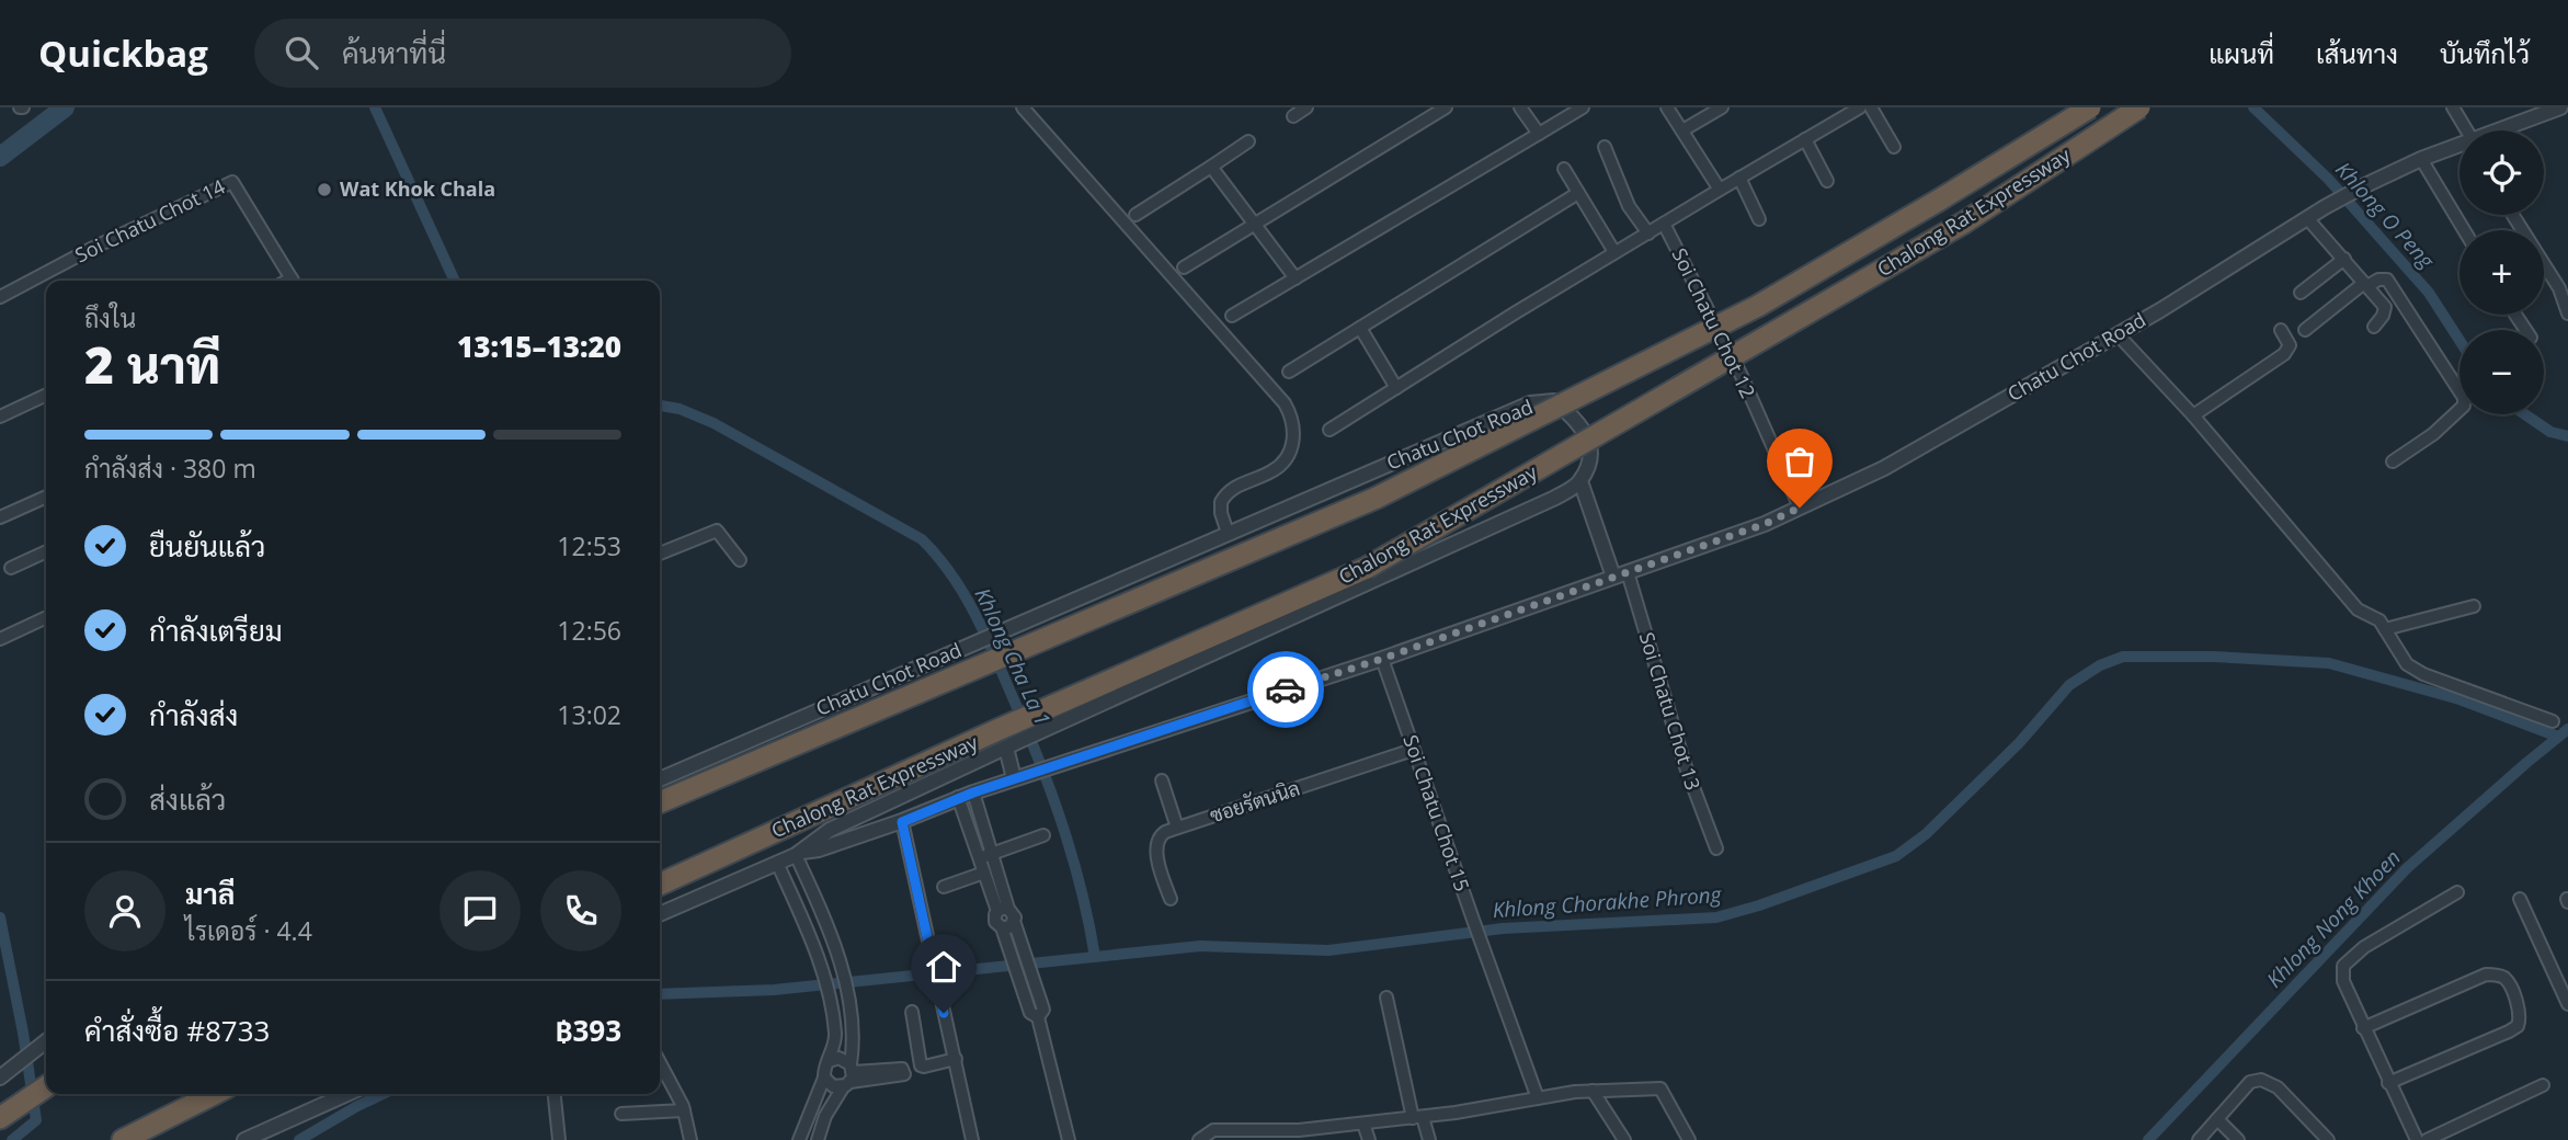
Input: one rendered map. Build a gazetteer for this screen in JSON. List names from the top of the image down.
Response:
{
  "streets": {
    "highway": ["Chalong Rat Expressway"],
    "street": [
      "Soi Chatu Chot 14",
      "Soi Chatu Chot 12",
      "Chatu Chot Road",
      "Soi Chatu Chot 13",
      "ซอยรัตนนิล",
      "Soi Chatu Chot 15"
    ]
  },
  "crossings": [
    ["Chalong Rat Expressway", "Chatu Chot Road"],
    ["Soi Chatu Chot 12", "Chatu Chot Road"],
    ["Chatu Chot Road", "Soi Chatu Chot 13"],
    ["Chatu Chot Road", "Soi Chatu Chot 15"],
    ["ซอยรัตนนิล", "Soi Chatu Chot 15"]
  ],
  "water": [
    "Khlong O Peng",
    "Khlong Cha La 1",
    "Khlong Chorakhe Phrong",
    "Khlong Nong Khoen"
  ],
  "places": ["Wat Khok Chala"],
  "page": {
    "header": "Quickbag",
    "search": "ค้นหาที่นี่",
    "nav": ["แผนที่", "เส้นทาง", "บันทึกไว้"],
    "map_buttons": ["+", "−"],
    "heading": ["2 นาที", "ถึงใน", "13:15–13:20"],
    "panel": [
      "มาลี",
      "ไรเดอร์ · 4.4",
      "คำสั่งซื้อ #8733",
      "฿393"
    ],
    "bar": "กำลังส่ง · 380 m",
    "list": [
      ["ยืนยันแล้ว", "12:53"],
      ["กำลังเตรียม", "12:56"],
      ["กำลังส่ง", "13:02"],
      "ส่งแล้ว"
    ]
  }
}
